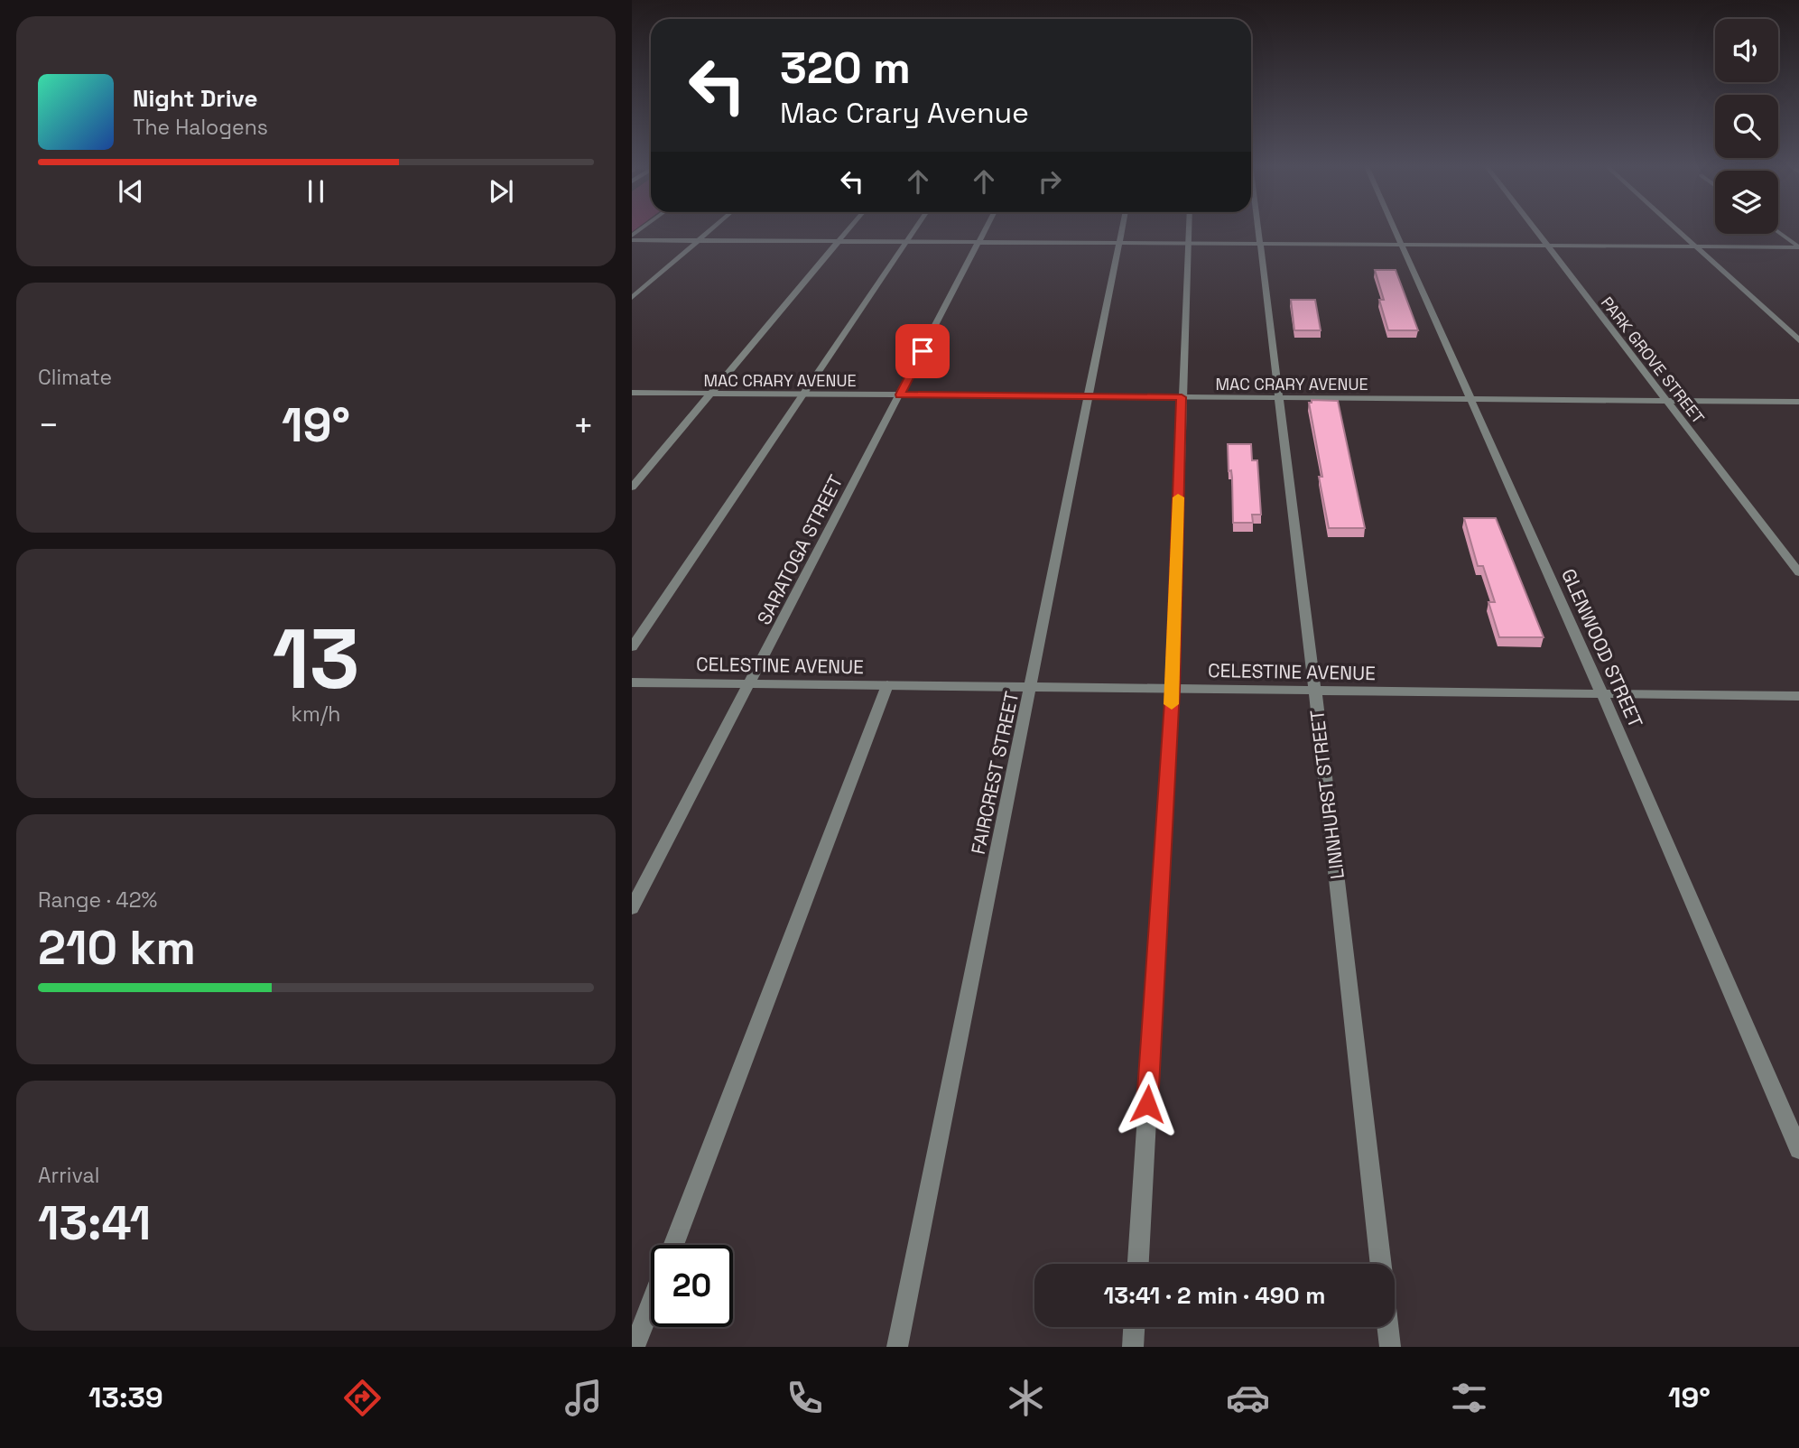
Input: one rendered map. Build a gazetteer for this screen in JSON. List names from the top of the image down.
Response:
{
  "streets": {
    "street": [
      "PARK GROVE STREET",
      "MAC CRARY AVENUE",
      "SARATOGA STREET",
      "GLENWOOD STREET",
      "CELESTINE AVENUE",
      "FAIRCREST STREET",
      "LINNHURST STREET"
    ]
  },
  "crossings": [
    ["PARK GROVE STREET", "MAC CRARY AVENUE"],
    ["MAC CRARY AVENUE", "SARATOGA STREET"],
    ["MAC CRARY AVENUE", "GLENWOOD STREET"],
    ["MAC CRARY AVENUE", "FAIRCREST STREET"],
    ["MAC CRARY AVENUE", "LINNHURST STREET"],
    ["SARATOGA STREET", "CELESTINE AVENUE"],
    ["GLENWOOD STREET", "CELESTINE AVENUE"],
    ["CELESTINE AVENUE", "FAIRCREST STREET"],
    ["CELESTINE AVENUE", "LINNHURST STREET"]
  ],
  "page": {
    "turn": ["320 m", "Mac Crary Avenue"],
    "song": ["Night Drive", "The Halogens"],
    "tile": [
      "Climate",
      ["13", "km/h"],
      ["Range · 42%", "210 km"],
      ["Arrival", "13:41"]
    ],
    "heat": ["−", "19°", "+"],
    "limit": "20",
    "trip": "13:41 · 2 min · 490 m",
    "tabs": ["13:39", "19°"]
  }
}
